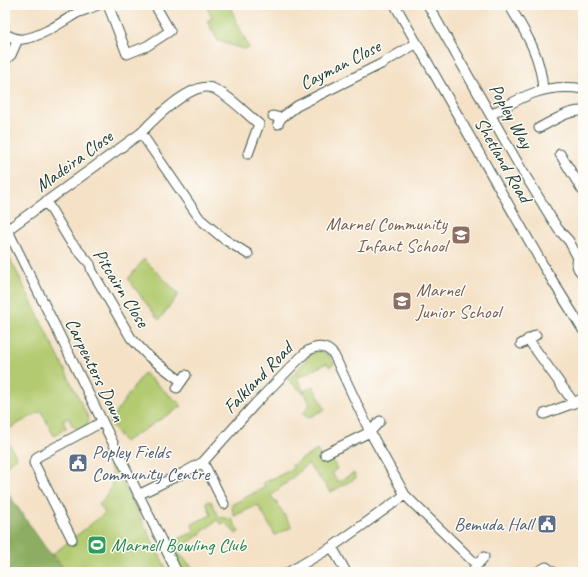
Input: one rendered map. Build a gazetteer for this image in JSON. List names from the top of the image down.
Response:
{
  "streets": {
    "street": [
      "Cayman Close",
      "Popley Way",
      "Shetland Road",
      "Madeira Close",
      "Pitcairn Close",
      "Carpenters Down",
      "Falkland Road"
    ]
  },
  "crossings": [
    ["Cayman Close", "Shetland Road"],
    ["Madeira Close", "Pitcairn Close"],
    ["Madeira Close", "Carpenters Down"],
    ["Carpenters Down", "Falkland Road"]
  ],
  "places": {
    "school or university": ["Marnel Community Infant School", "Marnel Junior School"],
    "public building": ["Popley Fields Community Centre", "Bemuda Hall"],
    "sports": ["Marnell Bowling Club"]
  }
}
